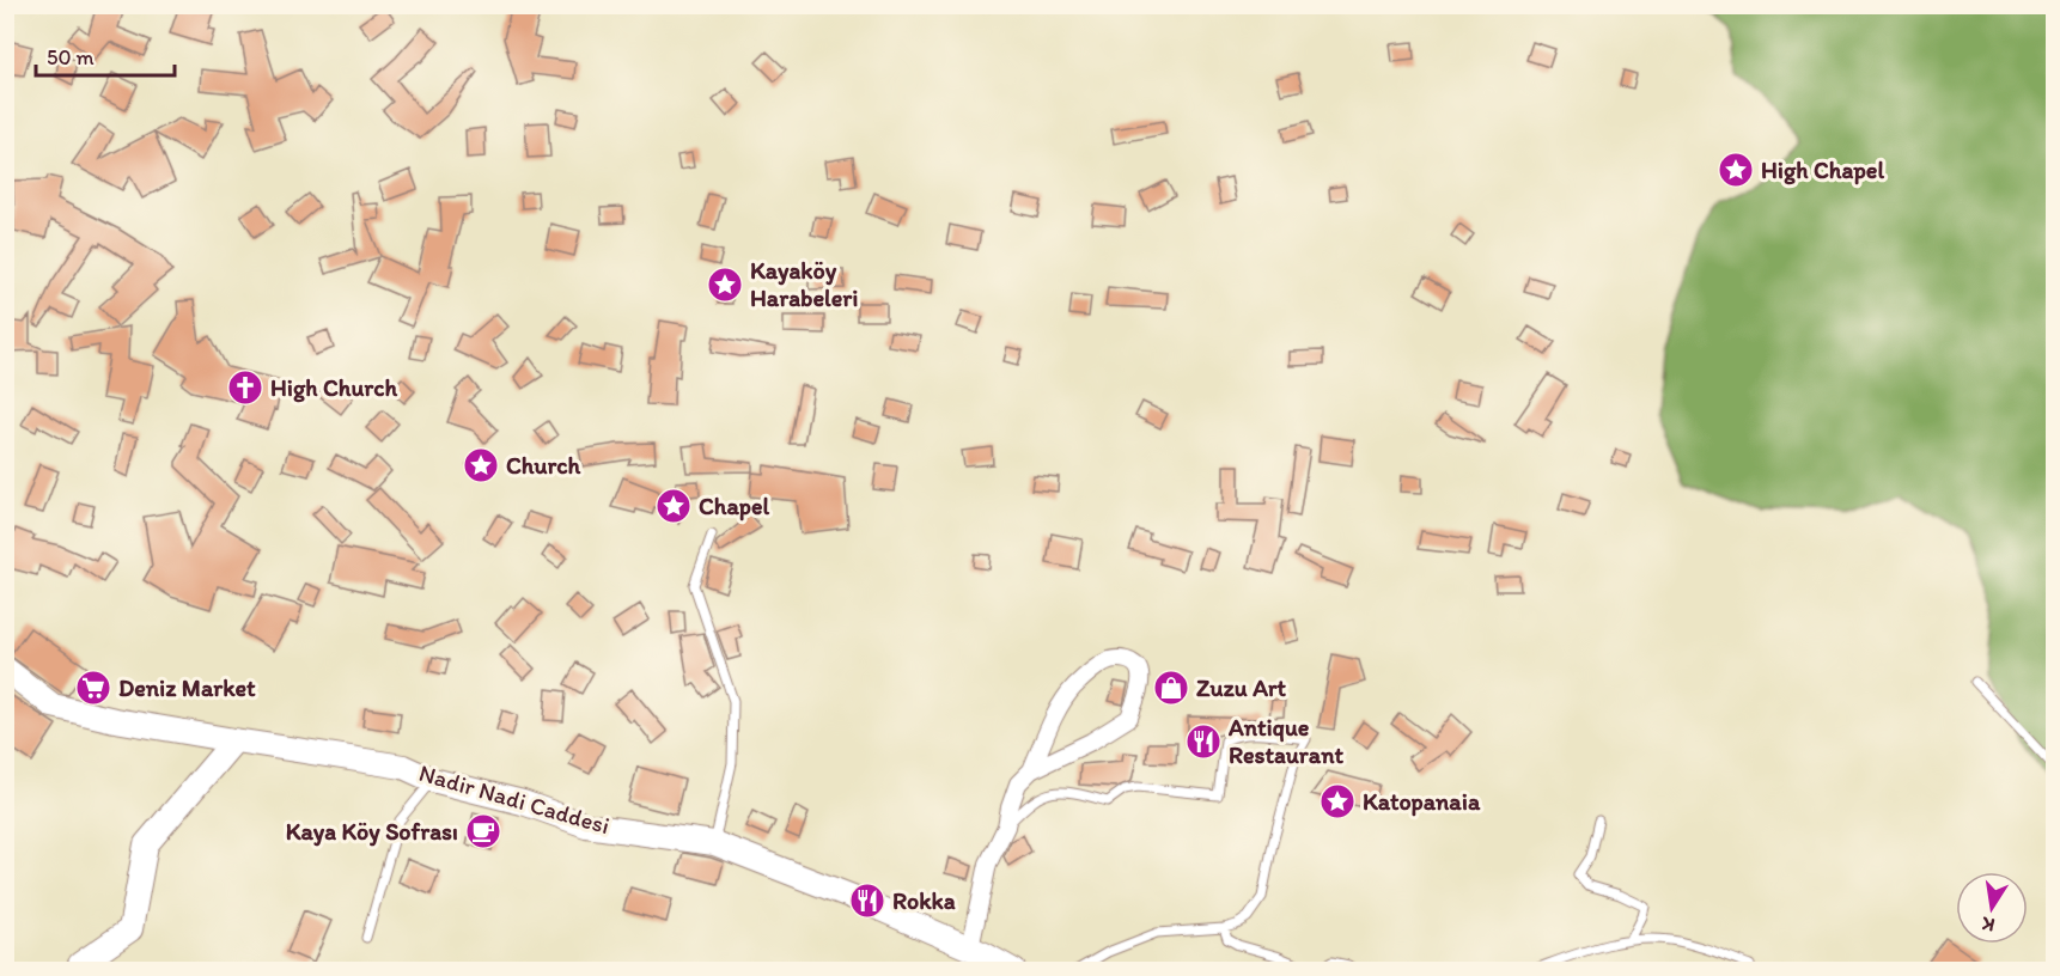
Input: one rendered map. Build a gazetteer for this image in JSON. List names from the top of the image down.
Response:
{
  "streets": {
    "street": ["Nadir Nadi Caddesi"]
  },
  "places": {
    "place": [
      "High Chapel",
      "Kayaköy Harabeleri",
      "Church",
      "Chapel",
      "Katopanaia"
    ],
    "church": ["High Church"],
    "supermarket": ["Deniz Market"],
    "shop": ["Zuzu Art"],
    "restaurant": ["Antique Restaurant", "Rokka"],
    "cafe": ["Kaya Köy Sofrası"]
  },
  "scale_bar": "50 m",
  "north": "bottom"
}
